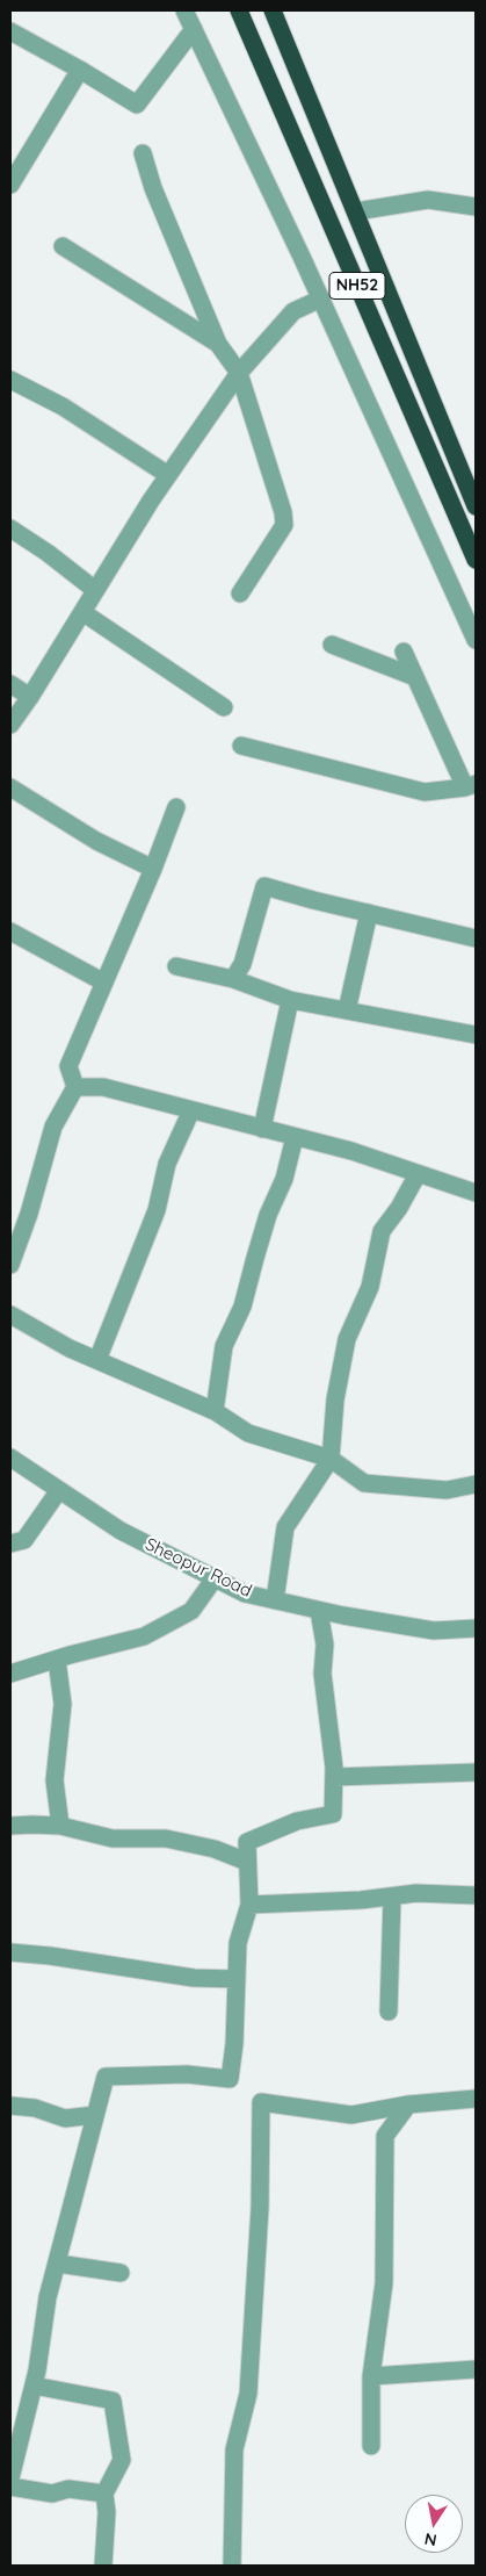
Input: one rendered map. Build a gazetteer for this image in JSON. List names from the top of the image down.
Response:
{
  "streets": {
    "highway": ["NH52"],
    "street": ["Sheopur Road"]
  },
  "north": "bottom"
}
